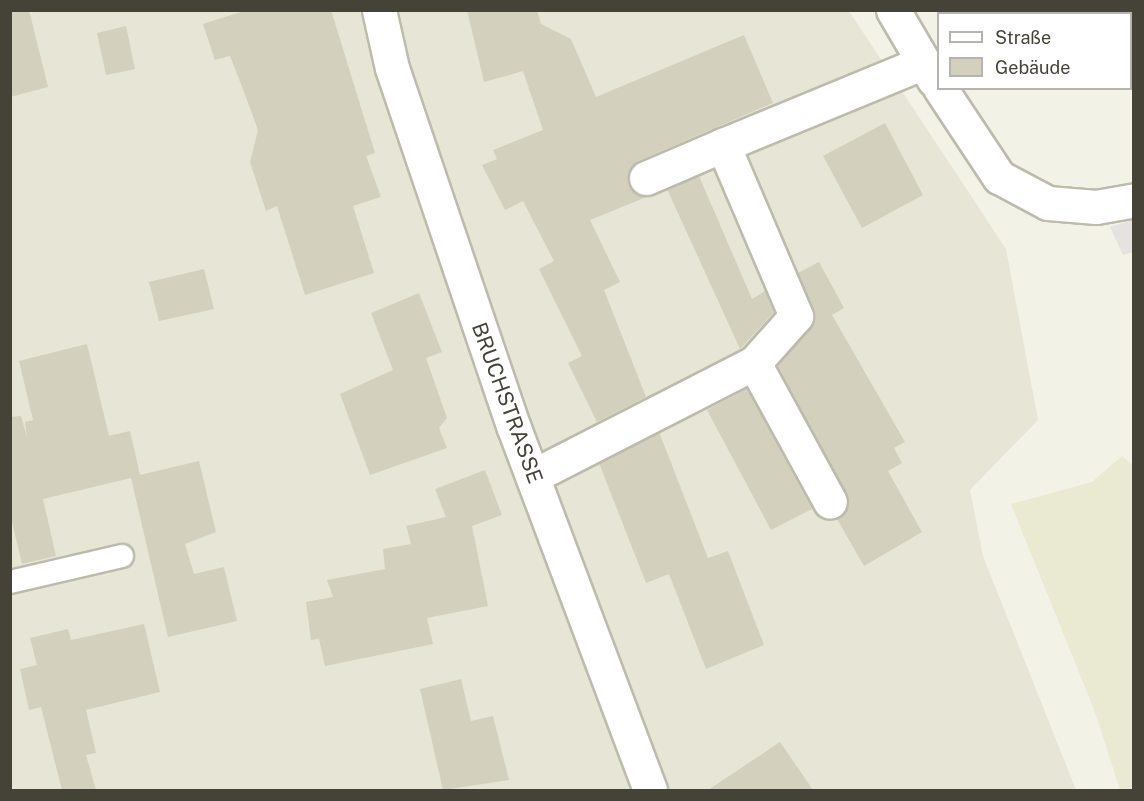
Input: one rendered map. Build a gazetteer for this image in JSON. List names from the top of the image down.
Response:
{
  "streets": {
    "street": ["BRUCHSTRASSE"]
  },
  "legend": ["Straße", "Gebäude"]
}
